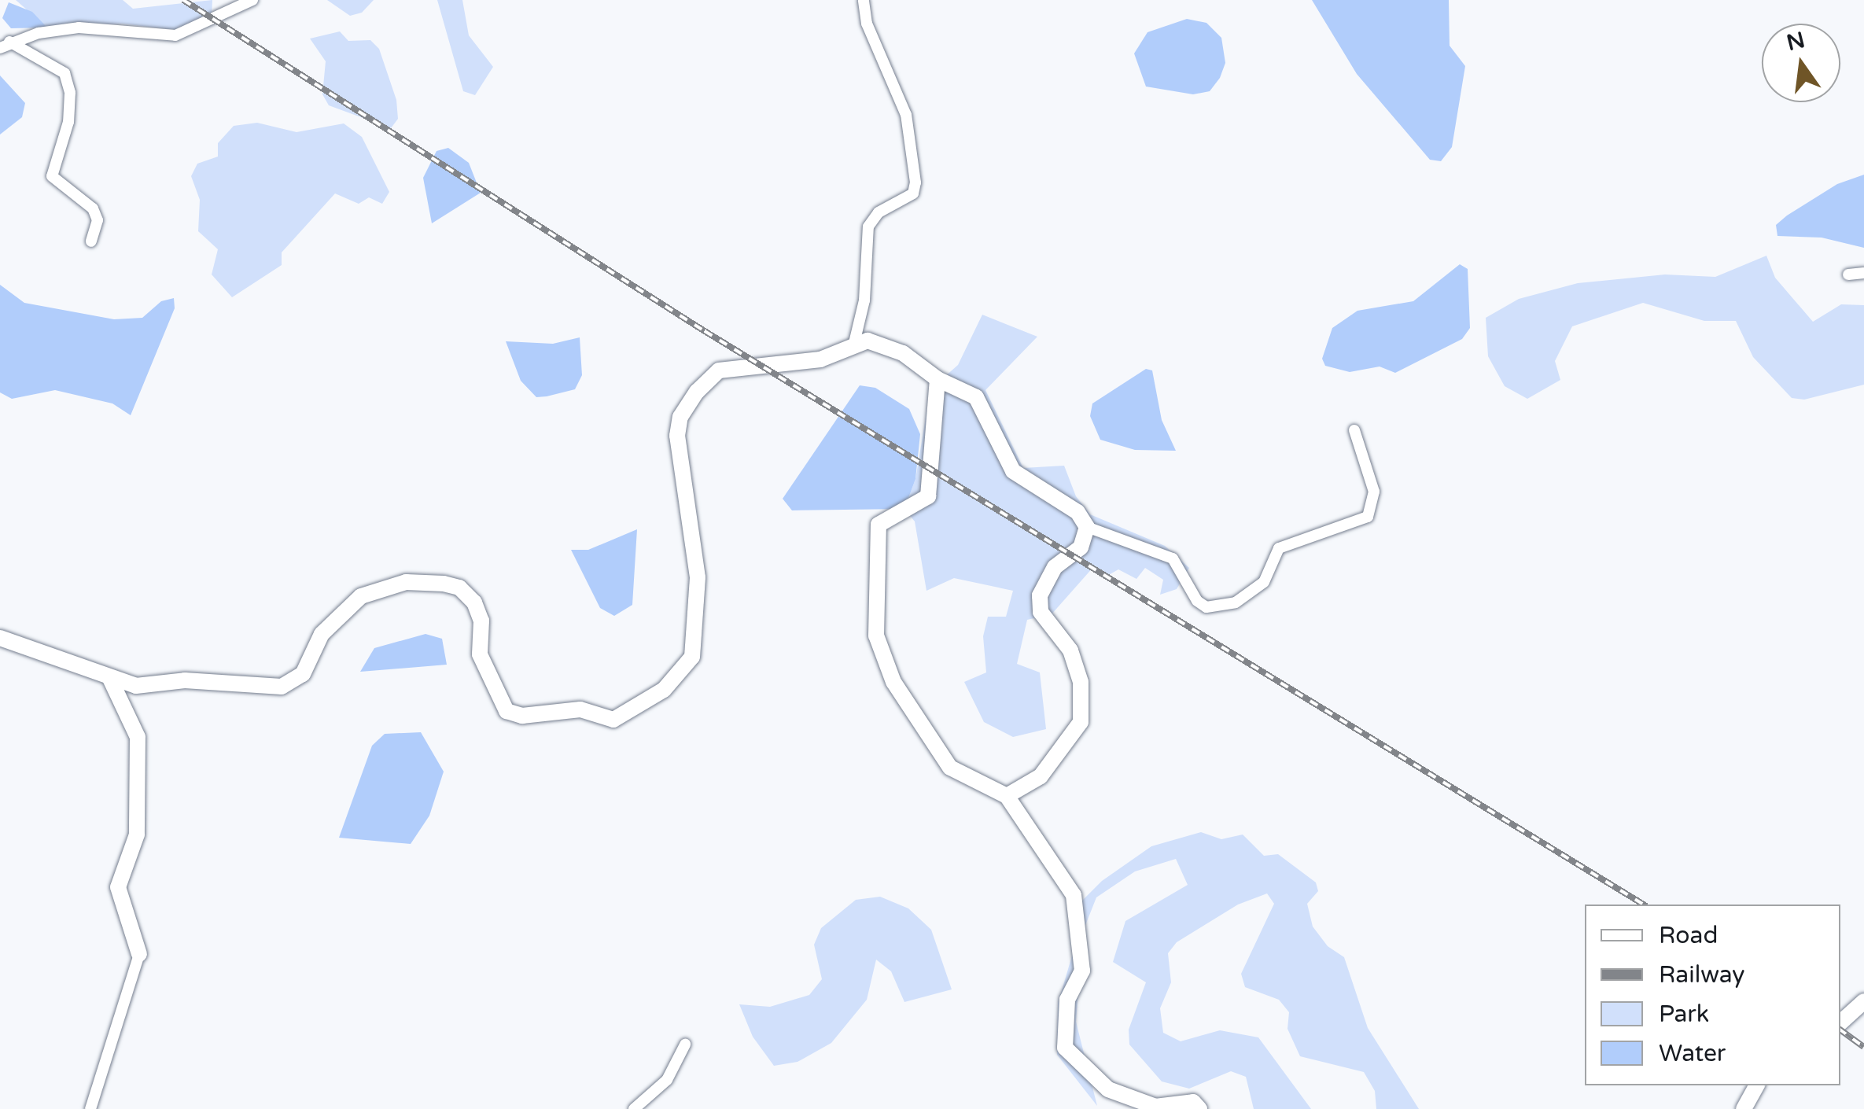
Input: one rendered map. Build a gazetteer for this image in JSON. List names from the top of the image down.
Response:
{
  "legend": [
    "Road",
    "Railway",
    "Park",
    "Water"
  ],
  "north": "top"
}
